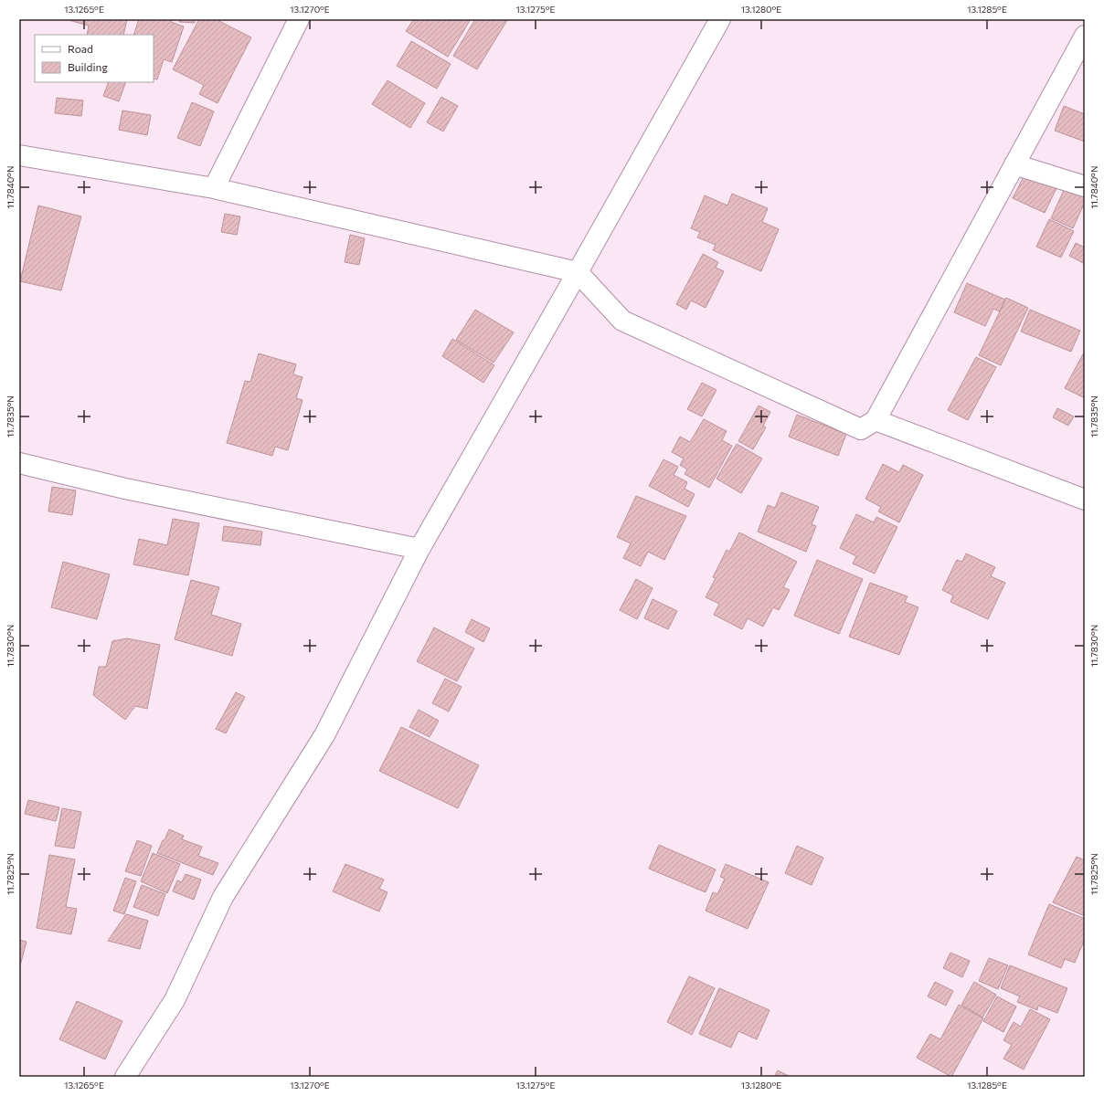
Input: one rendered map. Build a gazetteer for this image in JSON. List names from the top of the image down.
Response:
{
  "legend": ["Road", "Building"],
  "coordinates": [
    "13.1265°E",
    "13.1270°E",
    "13.1275°E",
    "13.1280°E",
    "13.1285°E",
    "11.7840°N",
    "11.7835°N",
    "11.7830°N",
    "11.7825°N"
  ]
}
